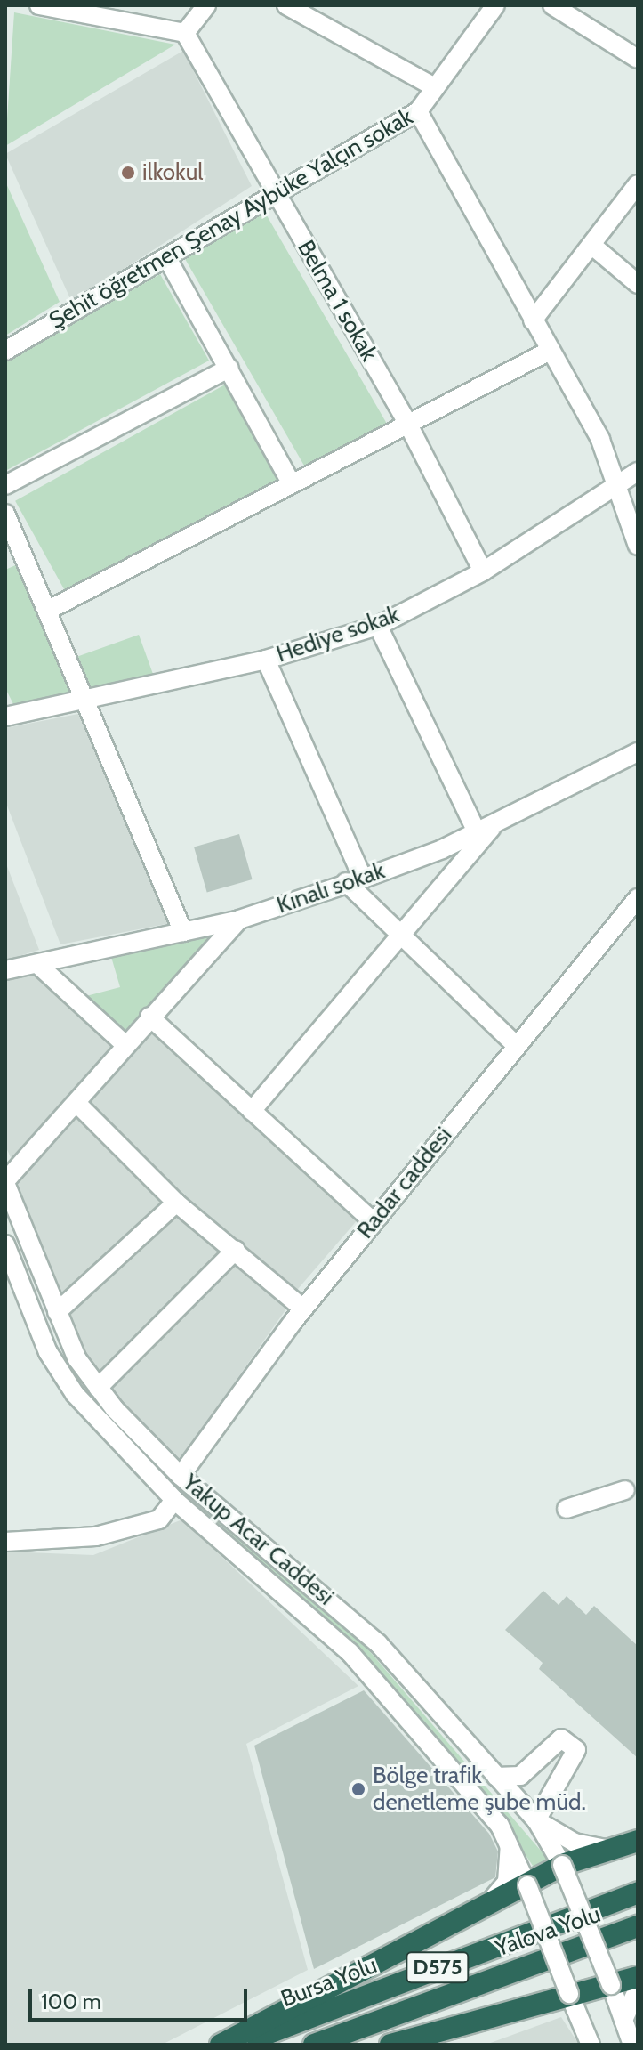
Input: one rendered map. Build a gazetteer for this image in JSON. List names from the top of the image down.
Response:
{
  "streets": {
    "highway": ["Yalova Yolu", "D575", "Bursa Yolu"],
    "street": [
      "Şehit öğretmen Şenay Aybüke Yalçın sokak",
      "Belma 1 sokak",
      "Hediye sokak",
      "Kınalı sokak",
      "Radar caddesi",
      "Yakup Acar Caddesi"
    ]
  },
  "crossings": [
    ["Şehit öğretmen Şenay Aybüke Yalçın sokak", "Belma 1 sokak"],
    ["Belma 1 sokak", "Hediye sokak"],
    ["Radar caddesi", "Yakup Acar Caddesi"]
  ],
  "places": ["ilkokul", "Bölge trafik denetleme şube müd."],
  "scale_bar": "100 m"
}
